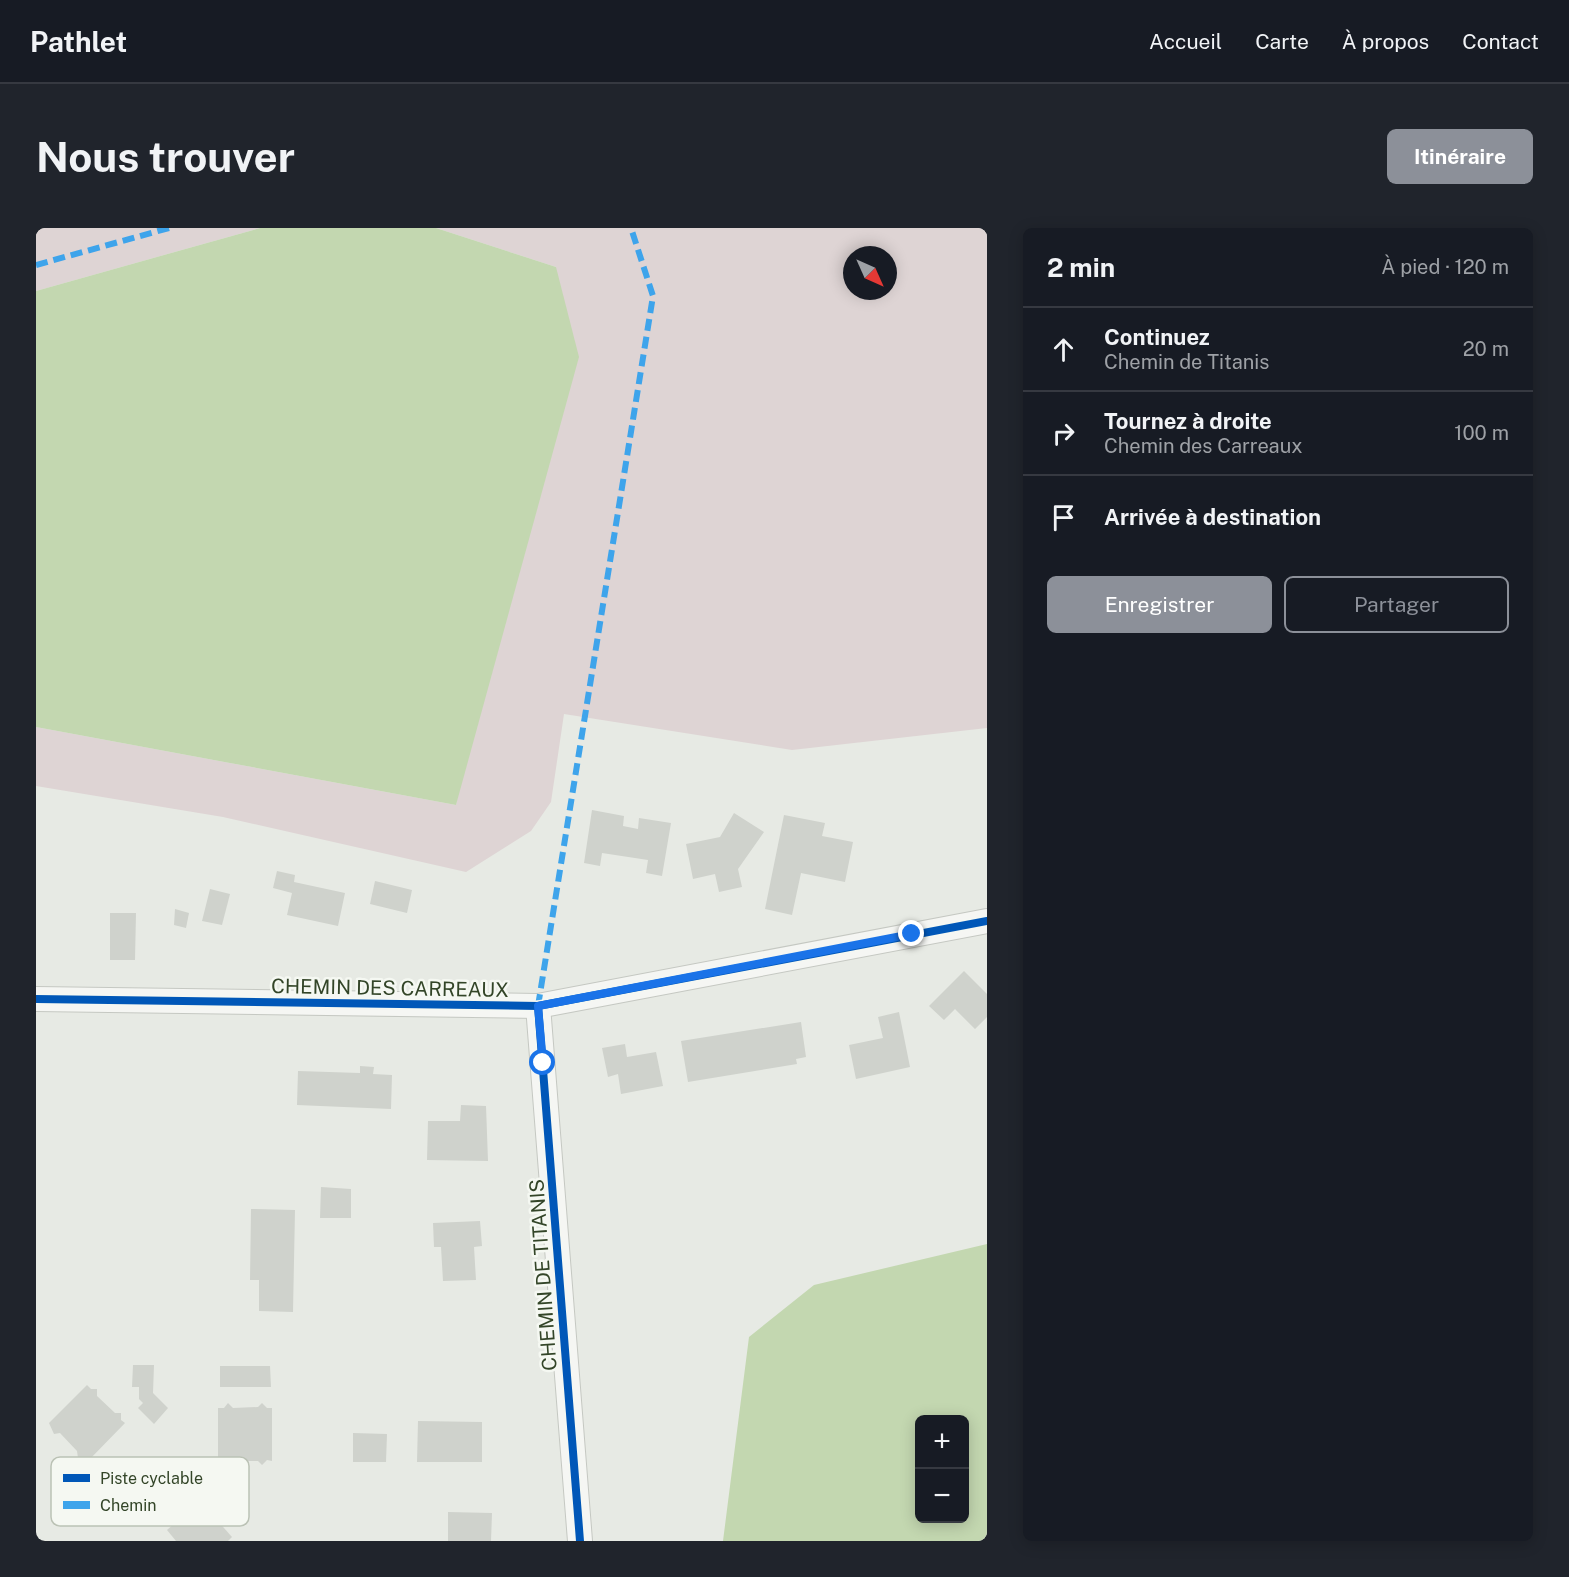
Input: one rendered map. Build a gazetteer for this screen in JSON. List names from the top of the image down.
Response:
{
  "streets": {
    "street": ["CHEMIN DES CARREAUX", "CHEMIN DE TITANIS"]
  },
  "crossings": [
    ["CHEMIN DES CARREAUX", "CHEMIN DE TITANIS"]
  ],
  "legend": ["Piste cyclable", "Chemin"],
  "north": "bottom right",
  "page": {
    "header": "Pathlet",
    "nav": [
      "Accueil",
      "Carte",
      "À propos",
      "Contact"
    ],
    "buttons": [
      "Itinéraire",
      ["Enregistrer", "Partager"]
    ],
    "title": "Nous trouver",
    "heading": ["2 min", "À pied · 120 m"],
    "list": [
      ["Continuez", "Chemin de Titanis", "20 m"],
      ["Tournez à droite", "Chemin des Carreaux", "100 m"],
      "Arrivée à destination"
    ],
    "map_buttons": ["+", "−"]
  }
}
